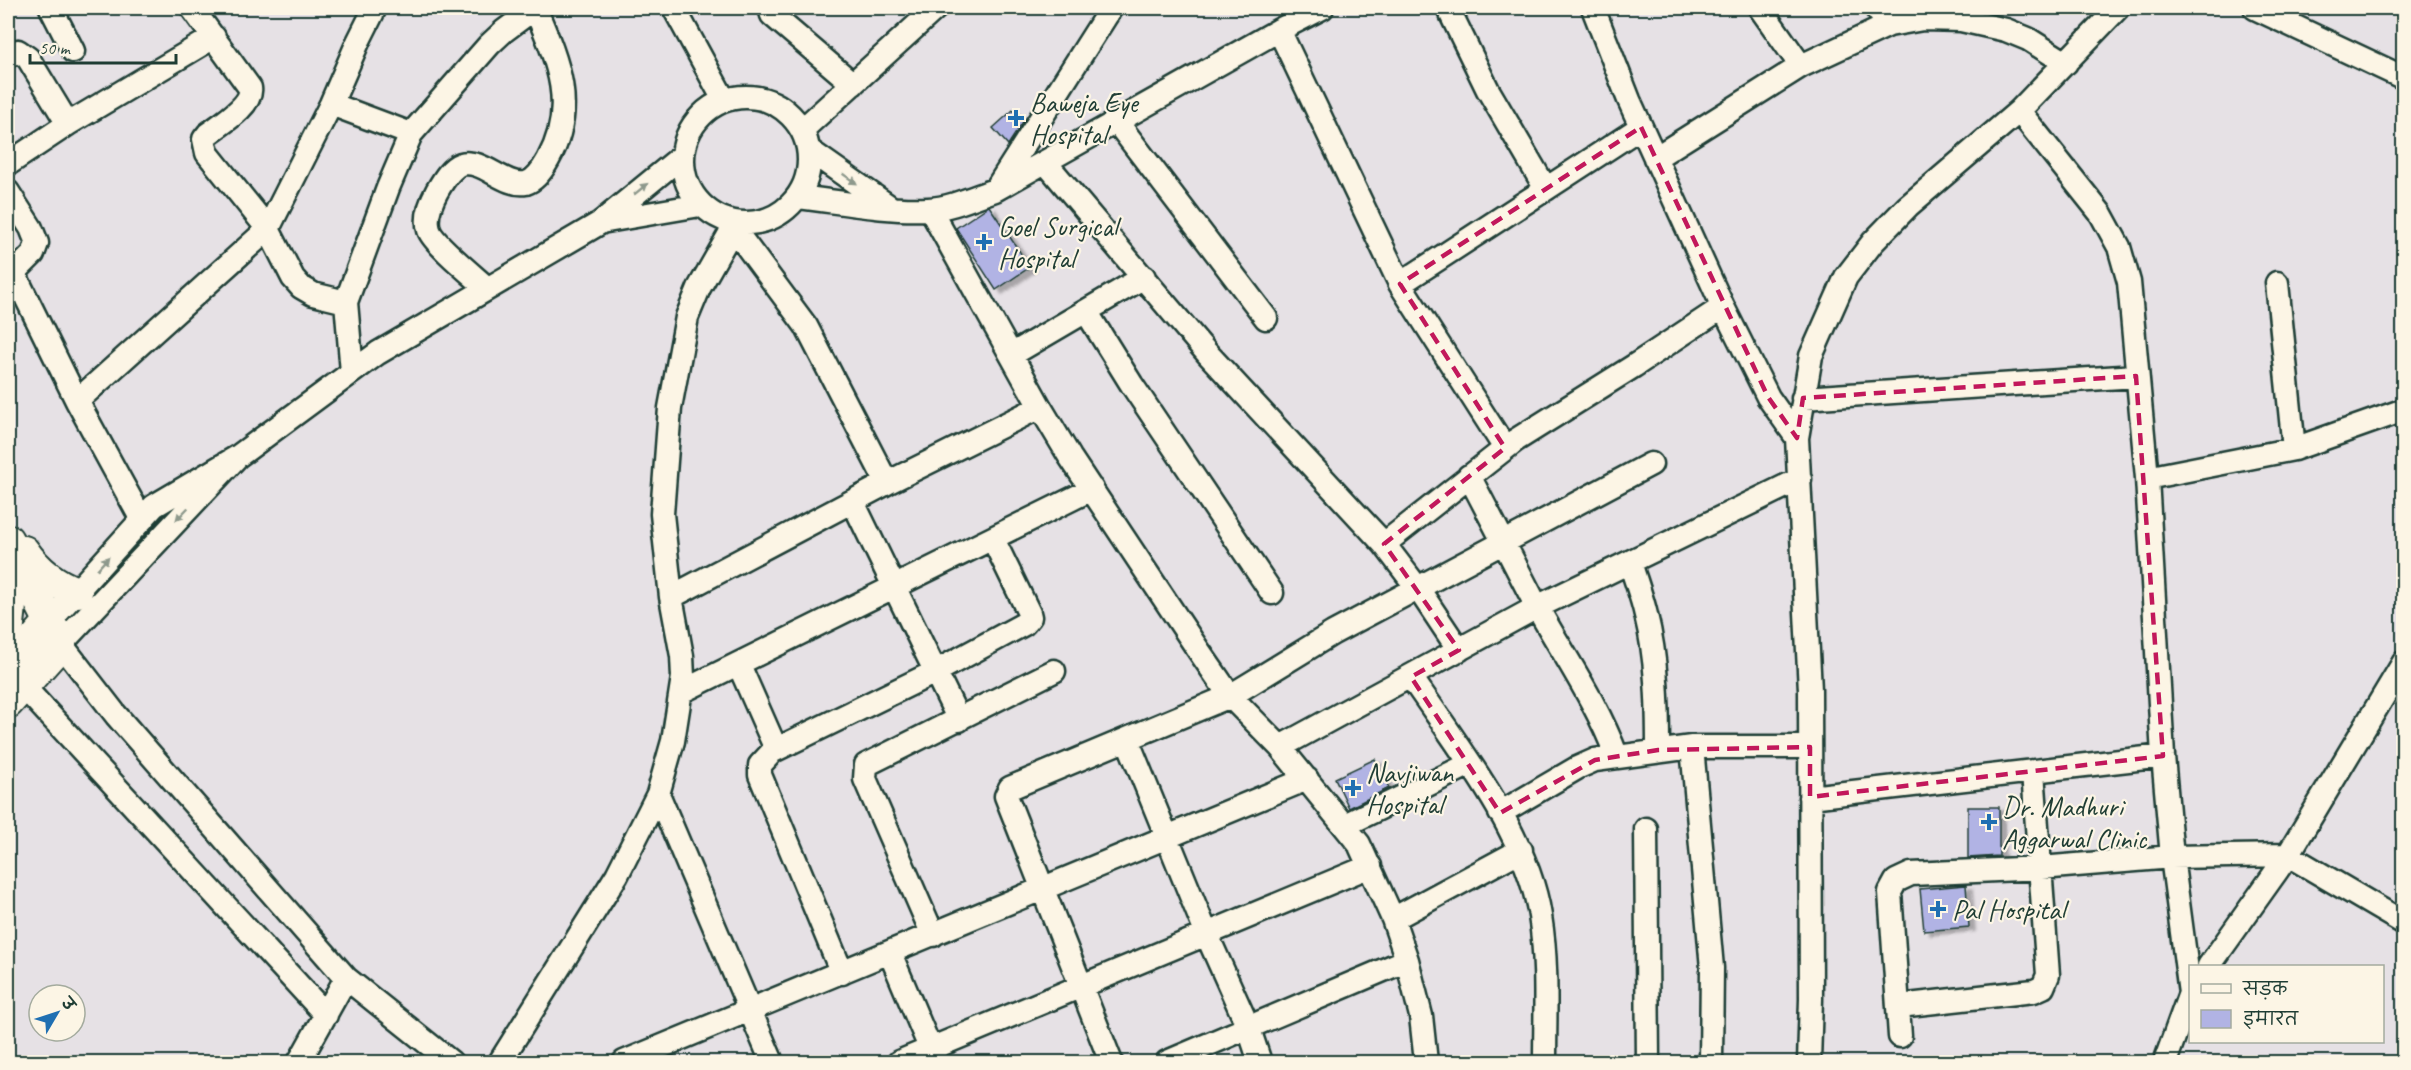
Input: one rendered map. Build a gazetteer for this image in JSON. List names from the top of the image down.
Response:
{
  "places": {
    "health": [
      "Baweja Eye Hospital",
      "Goel Surgical Hospital",
      "Navjiwan Hospital",
      "Dr. Madhuri Aggarwal Clinic",
      "Pal Hospital"
    ]
  },
  "legend": ["सड़क", "इमारत"],
  "scale_bar": "50 m",
  "north": "top right"
}
